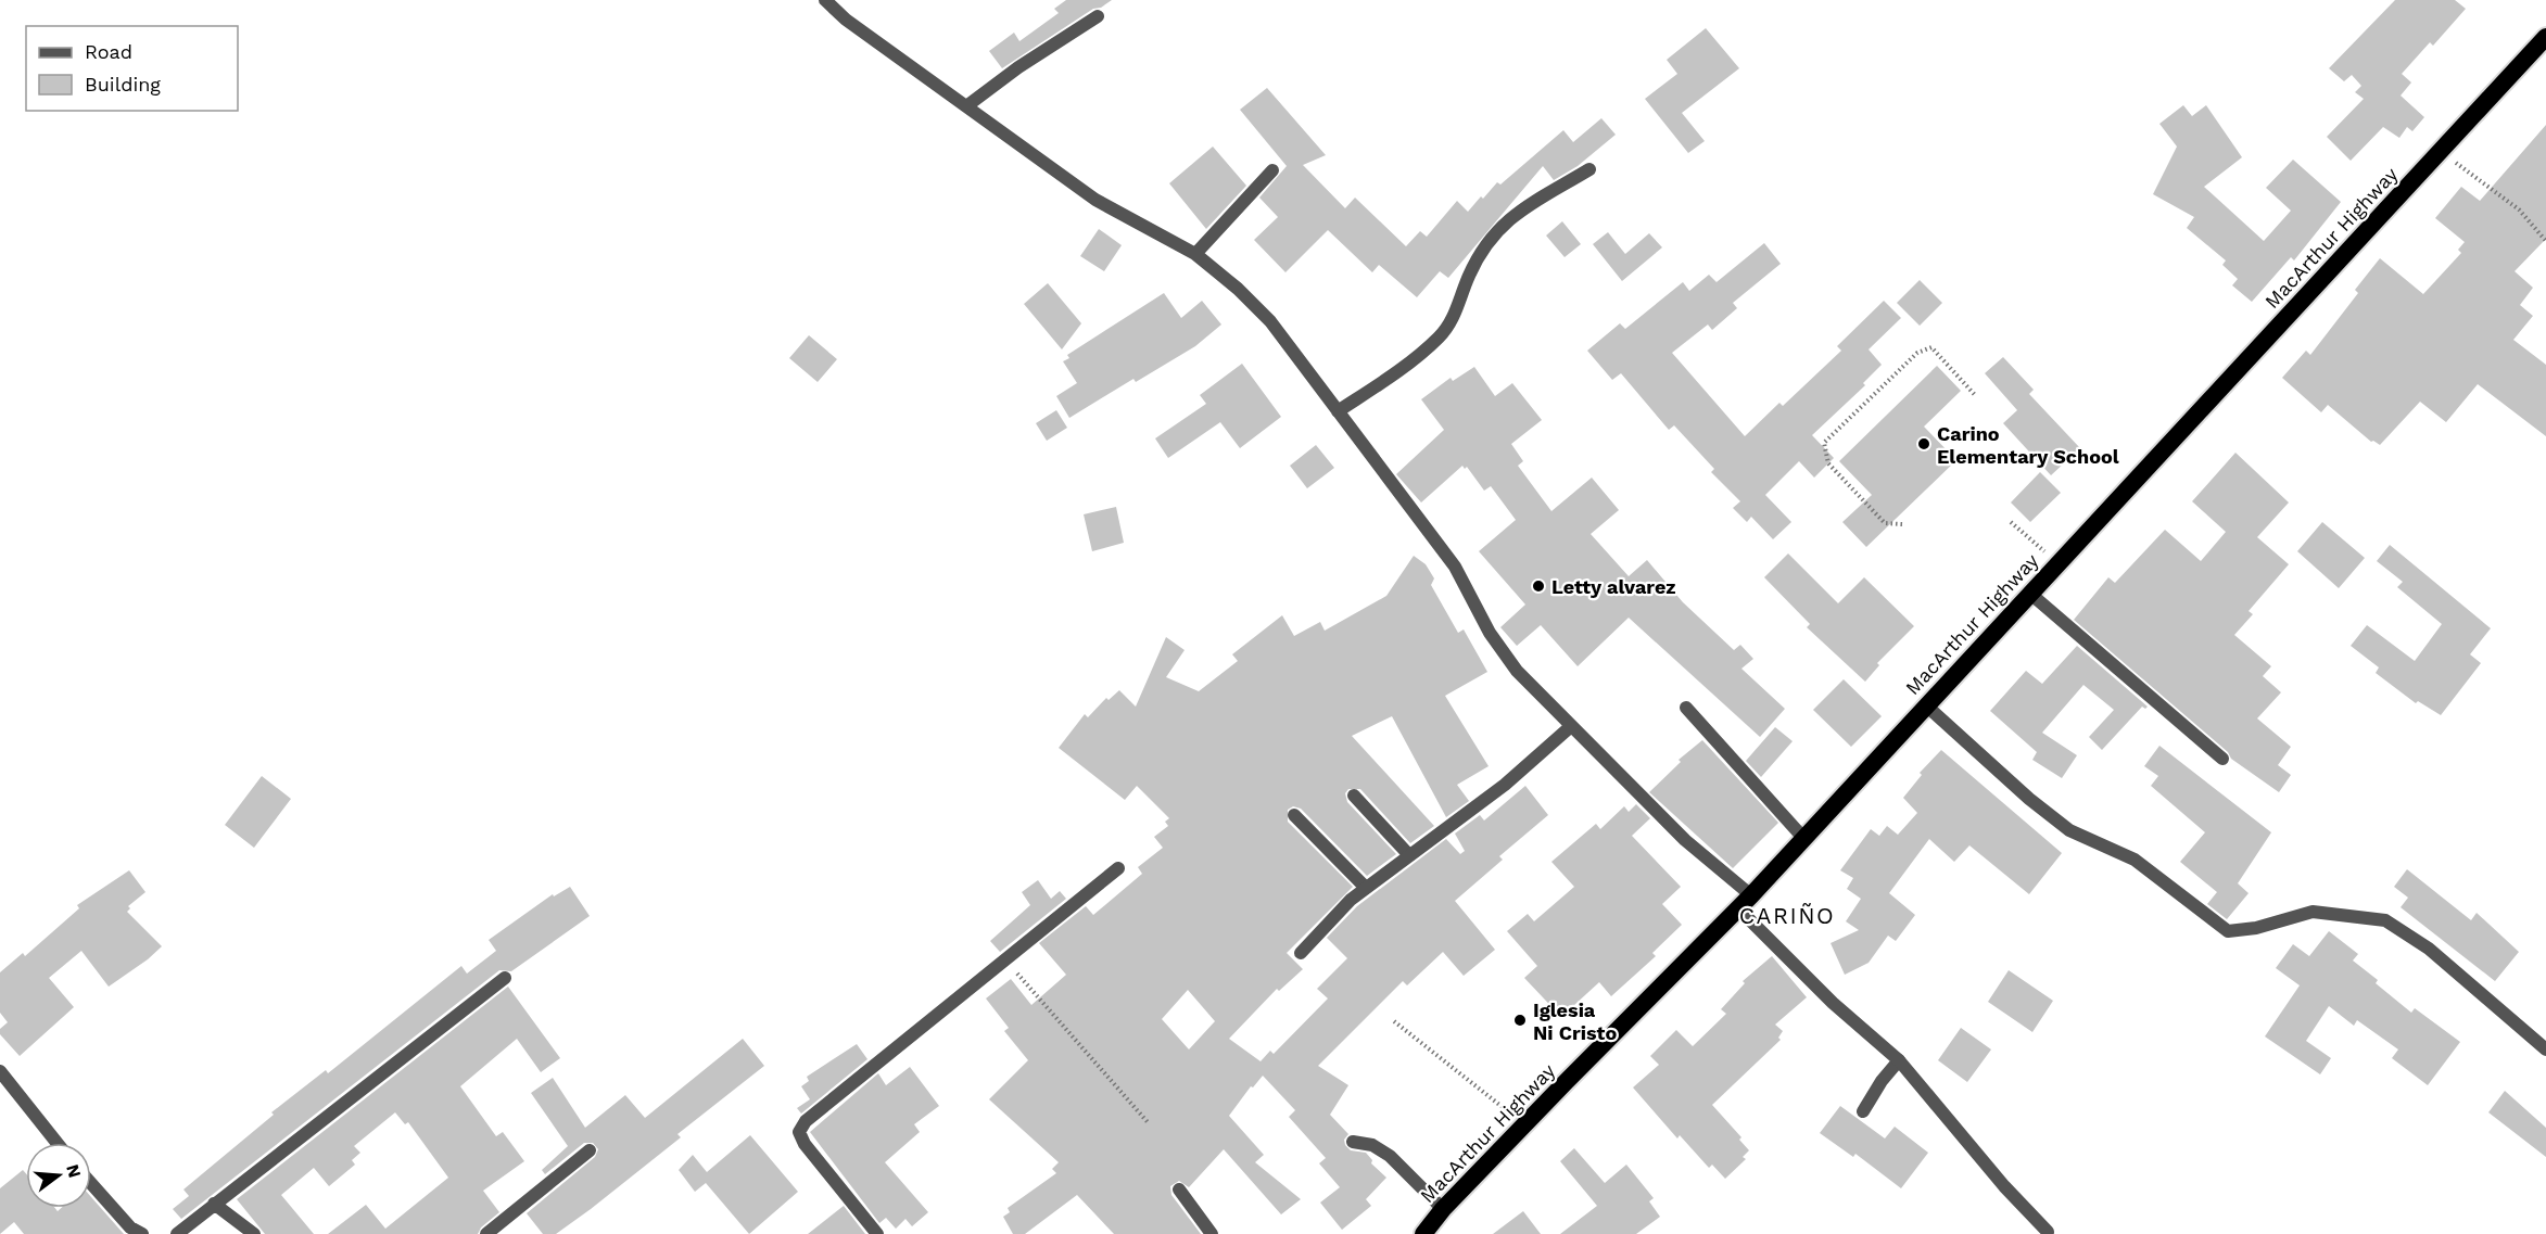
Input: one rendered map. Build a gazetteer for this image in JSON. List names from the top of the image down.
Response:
{
  "streets": {
    "highway": ["MacArthur Highway"]
  },
  "districts": ["CARIÑO"],
  "places": ["Carino Elementary School", "Letty alvarez", "Iglesia Ni Cristo"],
  "legend": ["Road", "Building"],
  "north": "right"
}
